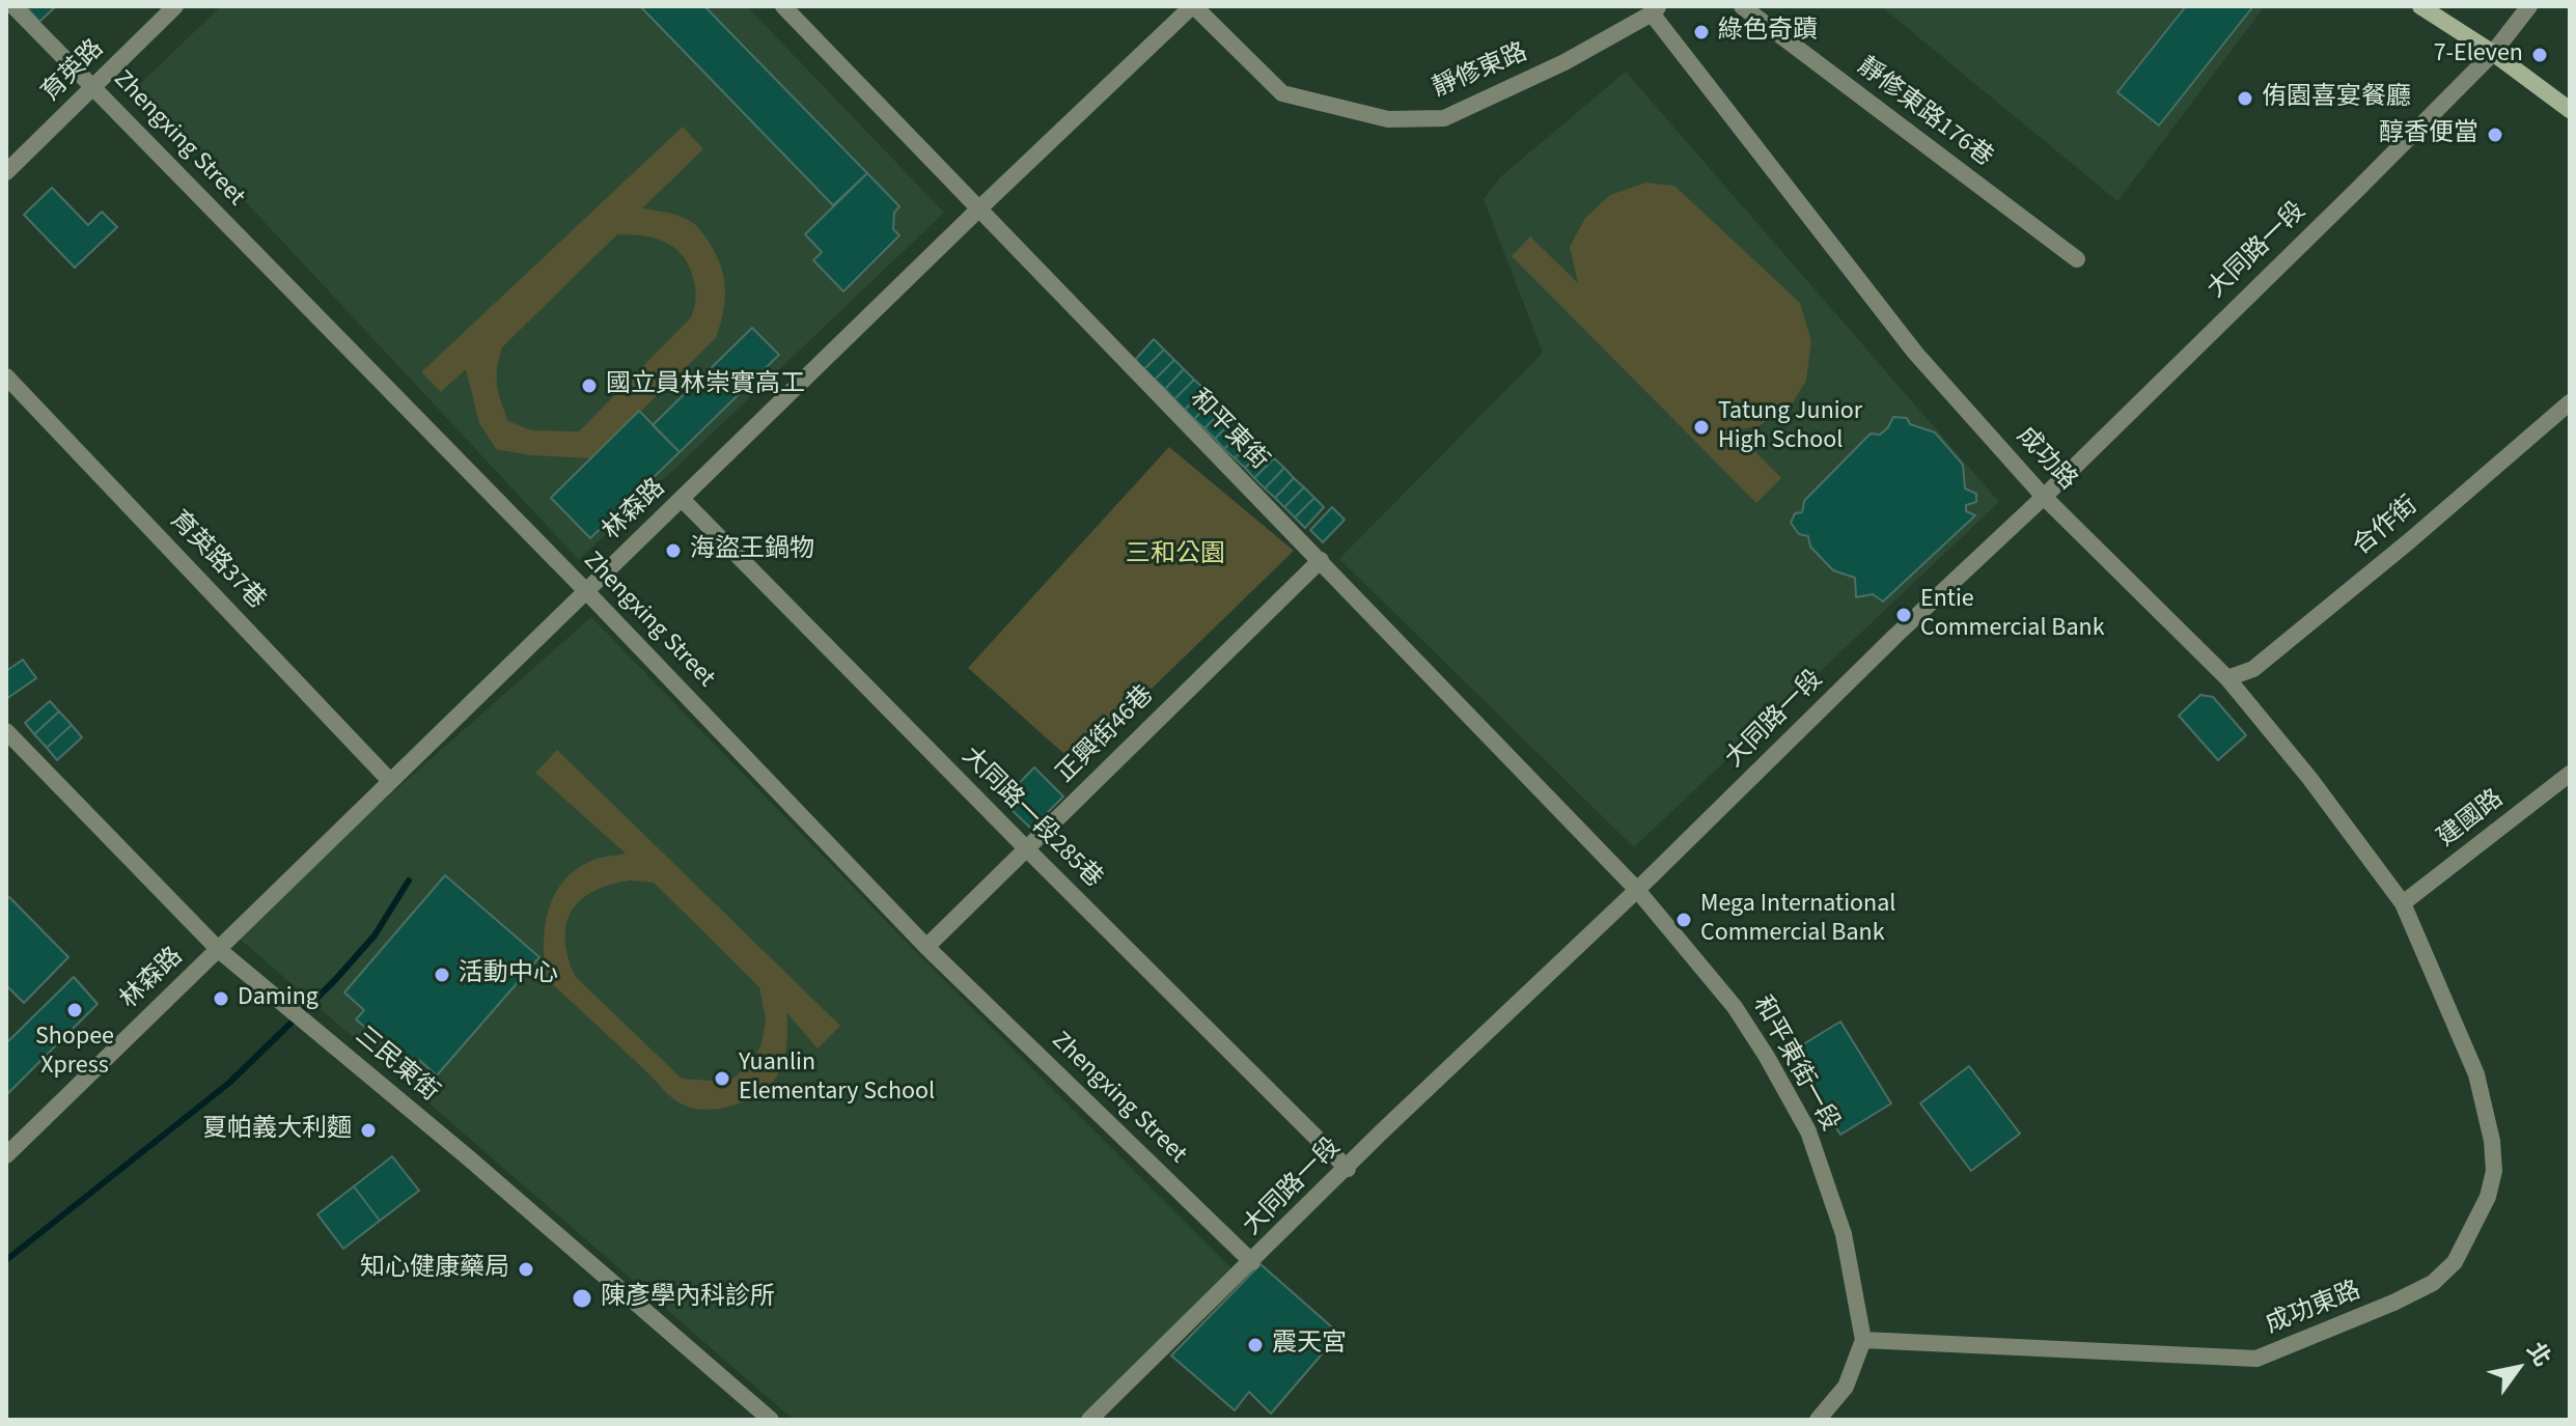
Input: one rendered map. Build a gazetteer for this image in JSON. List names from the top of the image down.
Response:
{
  "streets": {
    "street": [
      "育英路",
      "靜修東路",
      "靜修東路176巷",
      "Zhengxing Street",
      "大同路一段",
      "和平東街",
      "成功路",
      "林森路",
      "合作街",
      "育英路37巷",
      "正興街46巷",
      "大同路一段285巷",
      "建國路",
      "和平東街一段",
      "三民東街",
      "成功東路"
    ]
  },
  "crossings": [
    ["育英路", "Zhengxing Street"],
    ["靜修東路", "成功路"],
    ["靜修東路", "林森路"],
    ["Zhengxing Street", "大同路一段"],
    ["Zhengxing Street", "林森路"],
    ["Zhengxing Street", "正興街46巷"],
    ["大同路一段", "和平東街"],
    ["大同路一段", "成功路"],
    ["大同路一段", "大同路一段285巷"],
    ["大同路一段", "和平東街一段"],
    ["和平東街", "林森路"],
    ["和平東街", "正興街46巷"],
    ["和平東街", "和平東街一段"],
    ["成功路", "合作街"],
    ["成功路", "建國路"],
    ["成功路", "成功東路"],
    ["林森路", "育英路37巷"],
    ["林森路", "大同路一段285巷"],
    ["林森路", "三民東街"],
    ["正興街46巷", "大同路一段285巷"],
    ["和平東街一段", "成功東路"]
  ],
  "parks": ["三和公園"],
  "places": [
    "綠色奇蹟",
    "7-Eleven",
    "侑園喜宴餐廳",
    "醇香便當",
    "國立員林崇實高工",
    "Tatung Junior High School",
    "海盜王鍋物",
    "Entie Commercial Bank",
    "Mega International Commercial Bank",
    "活動中心",
    "Daming",
    "Shopee Xpress",
    "Yuanlin Elementary School",
    "夏帕義大利麵",
    "知心健康藥局",
    "陳彥學內科診所",
    "震天宮"
  ],
  "north": "top right"
}
